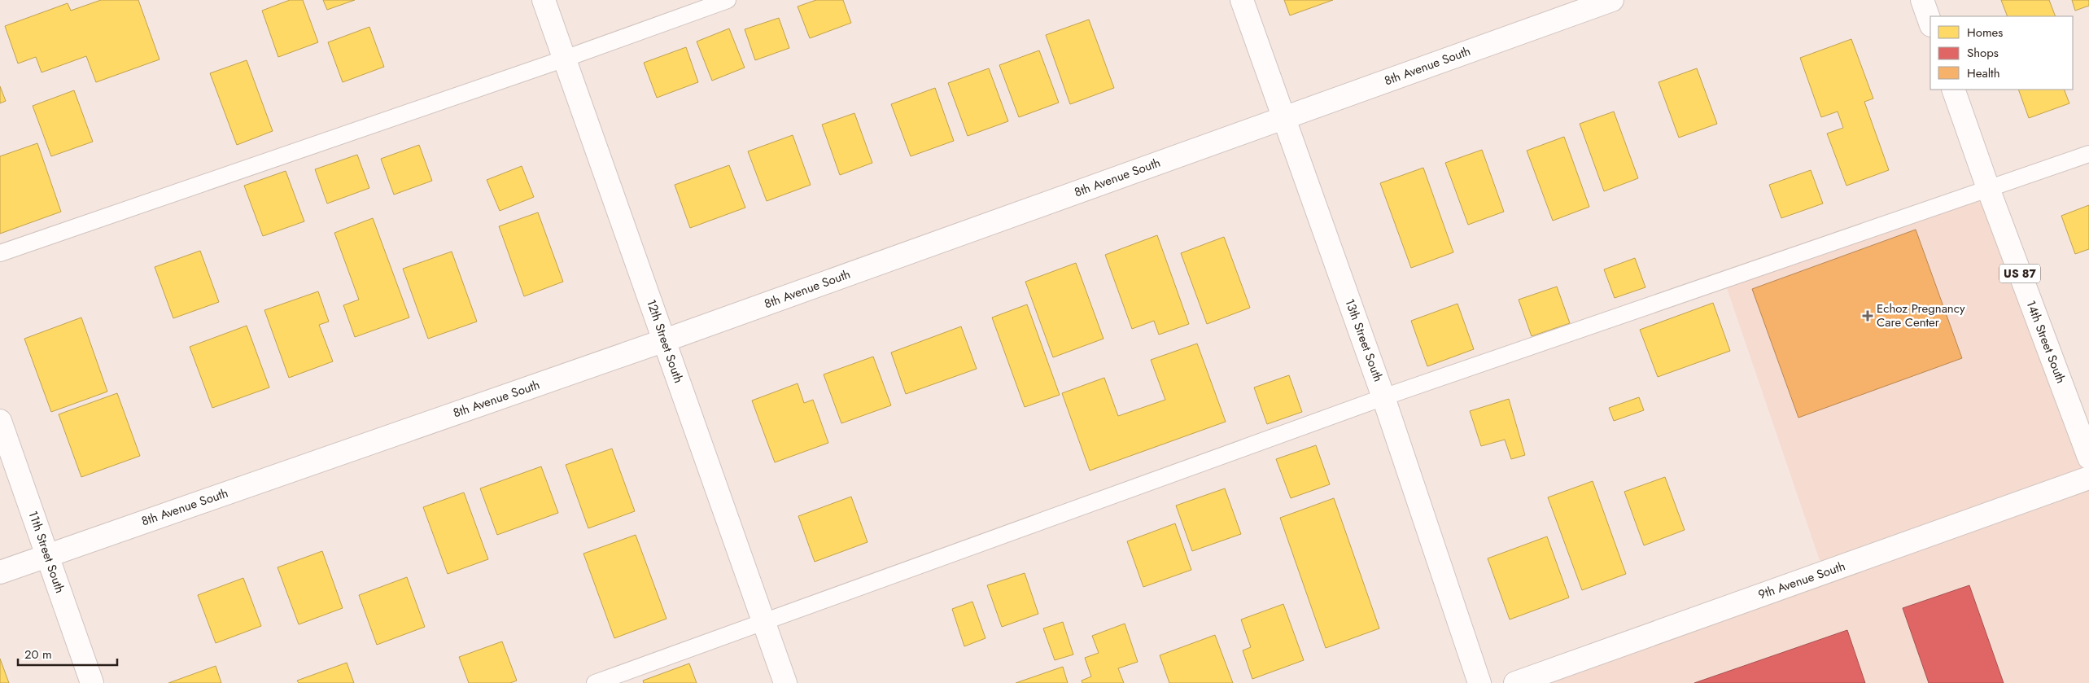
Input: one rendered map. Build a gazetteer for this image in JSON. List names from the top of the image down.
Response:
{
  "streets": {
    "street": [
      "8th Avenue South",
      "US 87",
      "13th Street South",
      "12th Street South",
      "14th Street South",
      "11th Street South",
      "9th Avenue South"
    ]
  },
  "crossings": [
    ["8th Avenue South", "13th Street South"],
    ["8th Avenue South", "12th Street South"],
    ["8th Avenue South", "11th Street South"]
  ],
  "places": {
    "health": ["Echoz Pregnancy Care Center"]
  },
  "legend": ["Homes", "Shops", "Health"],
  "scale_bar": "20 m"
}
